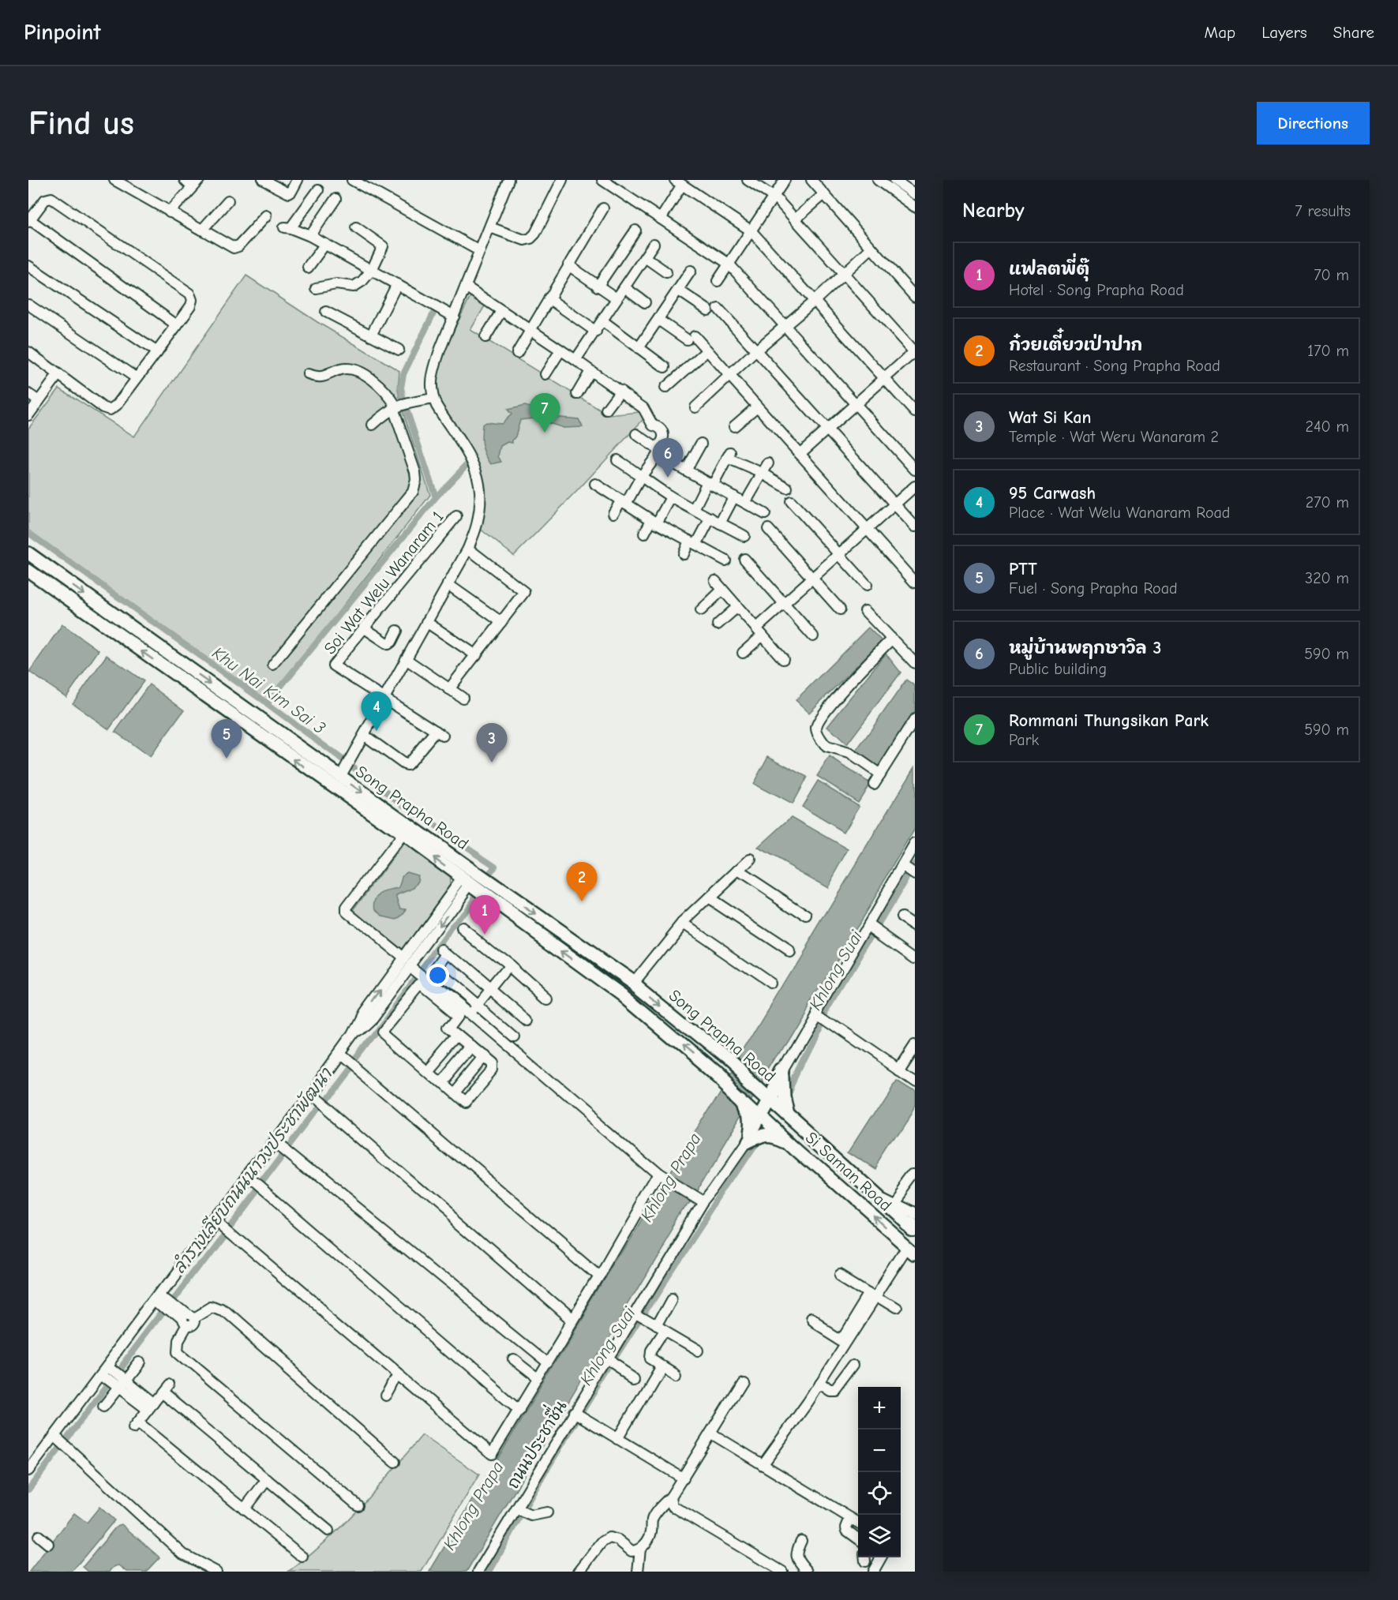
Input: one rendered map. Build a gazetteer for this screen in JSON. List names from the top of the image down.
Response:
{
  "streets": {
    "main road": ["Song Prapha Road", "Si Saman Road"],
    "street": ["Soi Wat Welu Wanaram 1", "ถนนประชาชื่น"]
  },
  "crossings": [
    ["Song Prapha Road", "Si Saman Road"]
  ],
  "water": [
    "Khu Nai Kim Sai 3",
    "Khlong Suai",
    "ลำรางเลียบถนนนาวงประชาพัฒนา",
    "Khlong Prapa"
  ],
  "page": {
    "header": "Pinpoint",
    "nav": ["Map", "Layers", "Share"],
    "buttons": "Directions",
    "title": "Find us",
    "heading": ["Nearby", "7 results"],
    "list": [
      {
        "mark": "1",
        "name": "แฟลตพี่ตุ๊",
        "note": "Hotel · Song Prapha Road",
        "value": "70 m"
      },
      {
        "mark": "2",
        "name": "ก๋วยเตี๋ยวเป่าปาก",
        "note": "Restaurant · Song Prapha Road",
        "value": "170 m"
      },
      {
        "mark": "3",
        "name": "Wat Si Kan",
        "note": "Temple · Wat Weru Wanaram 2",
        "value": "240 m"
      },
      {
        "mark": "4",
        "name": "95 Carwash",
        "note": "Place · Wat Welu Wanaram Road",
        "value": "270 m"
      },
      {
        "mark": "5",
        "name": "PTT",
        "note": "Fuel · Song Prapha Road",
        "value": "320 m"
      },
      {
        "mark": "6",
        "name": "หมู่บ้านพฤกษาวิล 3",
        "note": "Public building",
        "value": "590 m"
      },
      {
        "mark": "7",
        "name": "Rommani Thungsikan Park",
        "note": "Park",
        "value": "590 m"
      }
    ],
    "pins": [
      "7",
      "6",
      "4",
      "5",
      "3",
      "2",
      "1"
    ],
    "map_buttons": ["+", "−"]
  }
}
